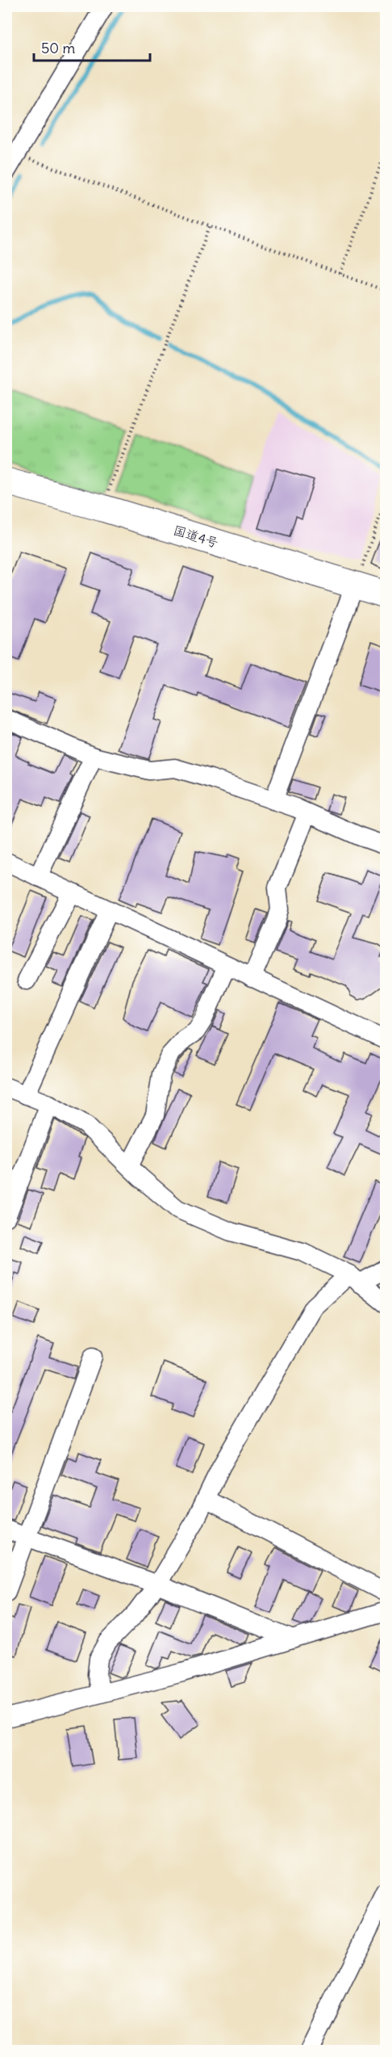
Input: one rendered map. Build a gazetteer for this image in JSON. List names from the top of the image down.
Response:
{
  "streets": {
    "highway": ["国道4号"]
  },
  "scale_bar": "50 m"
}
